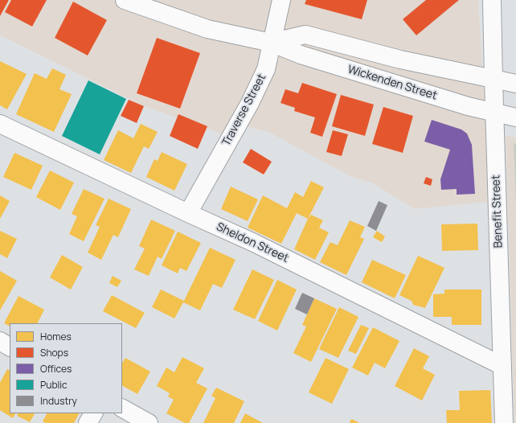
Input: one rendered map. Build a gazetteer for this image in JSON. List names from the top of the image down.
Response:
{
  "streets": {
    "street": [
      "Wickenden Street",
      "Traverse Street",
      "Benefit Street",
      "Sheldon Street"
    ]
  },
  "crossings": [
    ["Wickenden Street", "Traverse Street"],
    ["Wickenden Street", "Benefit Street"],
    ["Traverse Street", "Sheldon Street"],
    ["Benefit Street", "Sheldon Street"]
  ],
  "legend": [
    "Homes",
    "Shops",
    "Offices",
    "Public",
    "Industry"
  ]
}
